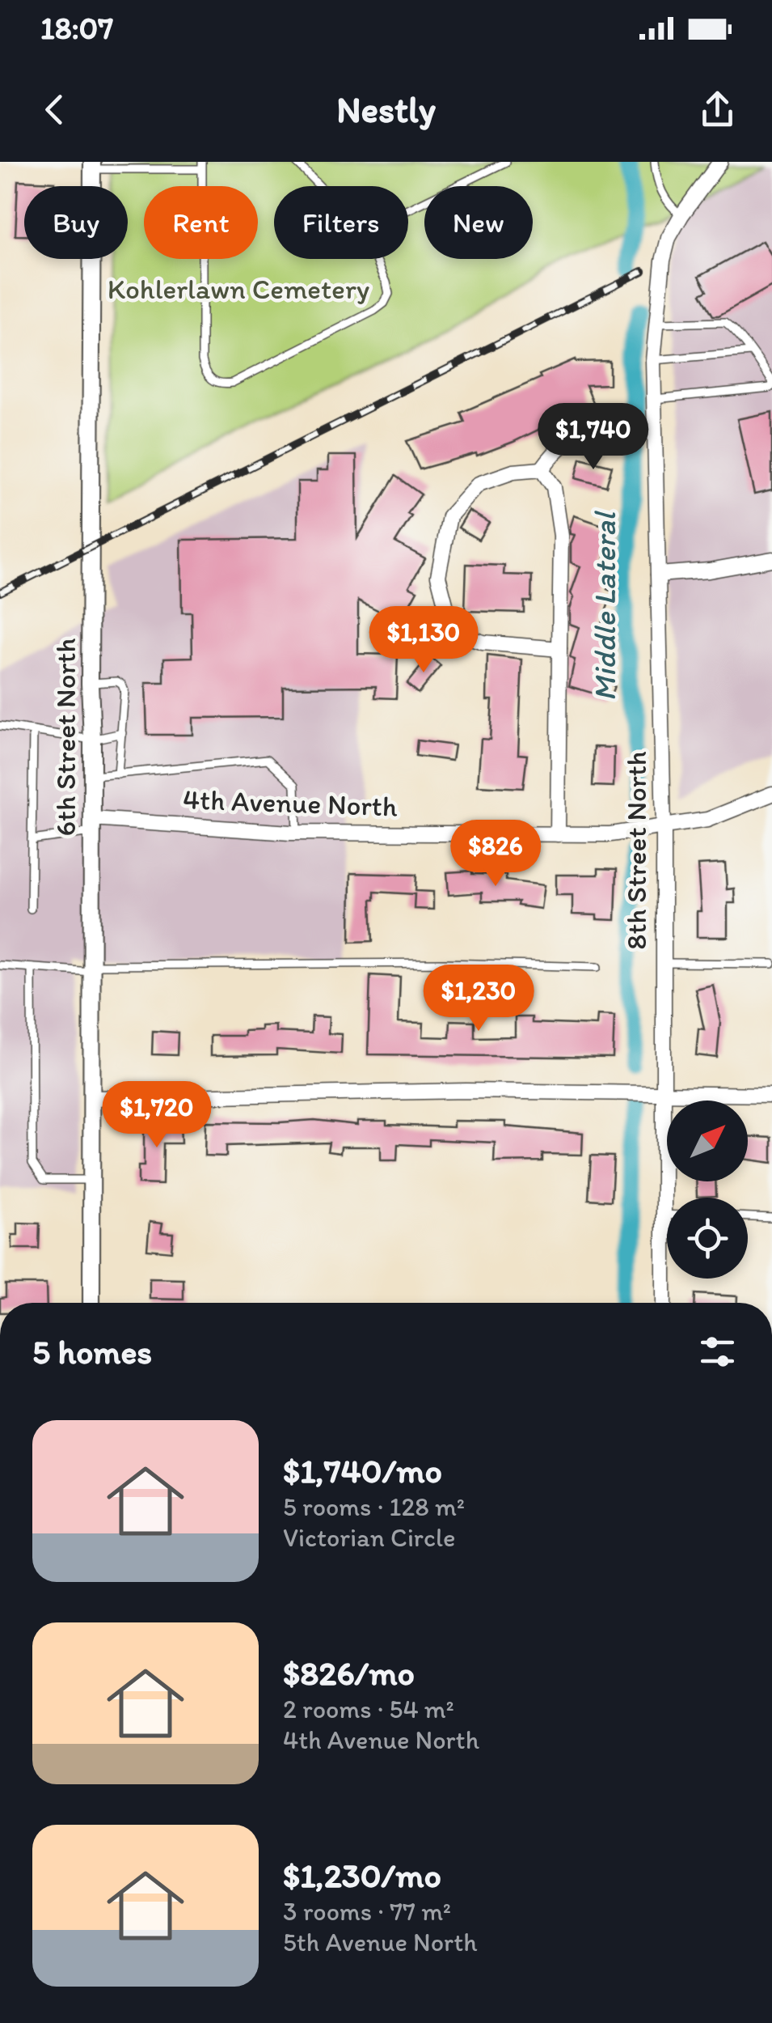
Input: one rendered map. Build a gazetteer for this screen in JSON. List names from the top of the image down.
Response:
{
  "streets": {
    "street": ["6th Street North", "4th Avenue North", "8th Street North"]
  },
  "crossings": [
    ["6th Street North", "4th Avenue North"],
    ["4th Avenue North", "8th Street North"]
  ],
  "water": ["Middle Lateral"],
  "parks": ["Kohlerlawn Cemetery"],
  "north": "top right",
  "page": {
    "status": "18:07",
    "header": "Nestly",
    "chip": [
      "Buy",
      "Rent",
      "Filters",
      "New"
    ],
    "price": [
      "$1,740",
      "$1,130",
      "$826",
      "$1,230",
      "$1,720"
    ],
    "heading": "5 homes",
    "list": [
      {
        "name": "$1,740/mo",
        "note": "5 rooms · 128 m² · Victorian Circle"
      },
      {
        "name": "$826/mo",
        "note": "2 rooms · 54 m² · 4th Avenue North"
      },
      {
        "name": "$1,230/mo",
        "note": "3 rooms · 77 m² · 5th Avenue North"
      }
    ]
  }
}
